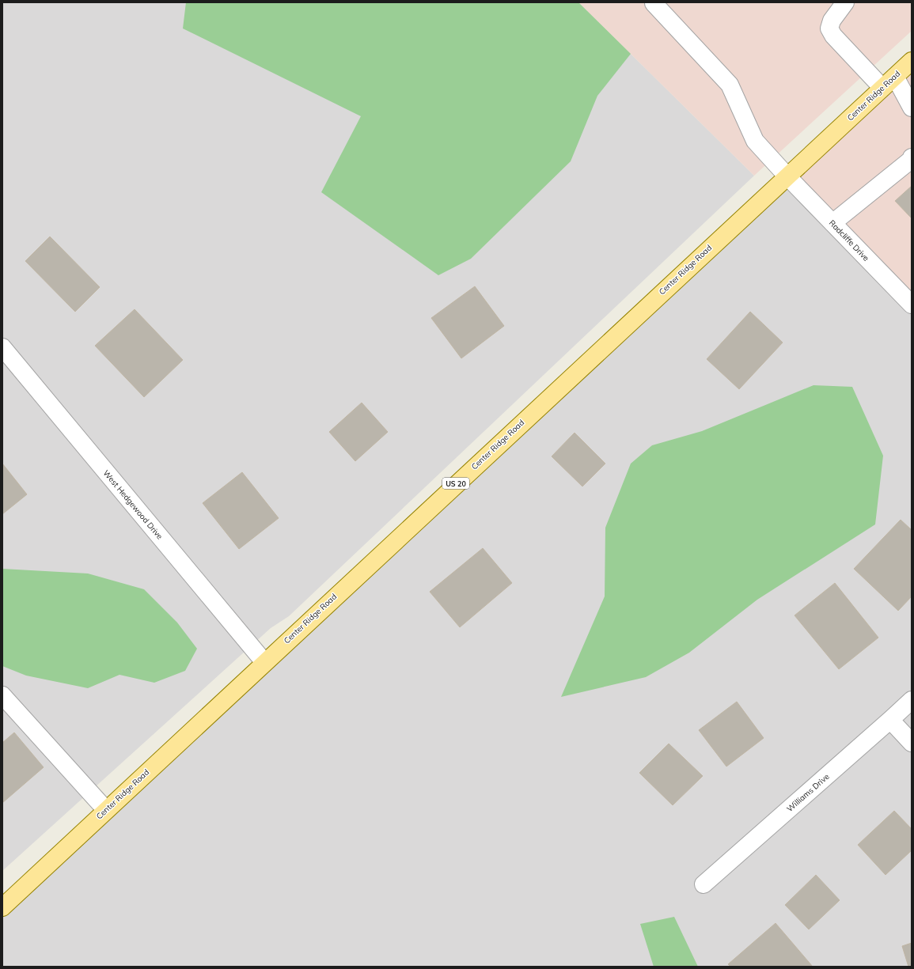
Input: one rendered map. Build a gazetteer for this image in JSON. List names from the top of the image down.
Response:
{
  "streets": {
    "main road": ["Center Ridge Road", "US 20"],
    "street": ["Radcliffe Drive", "West Hedgewood Drive", "Williams Drive"]
  },
  "crossings": [
    ["Center Ridge Road", "Radcliffe Drive"],
    ["Center Ridge Road", "West Hedgewood Drive"]
  ]
}
